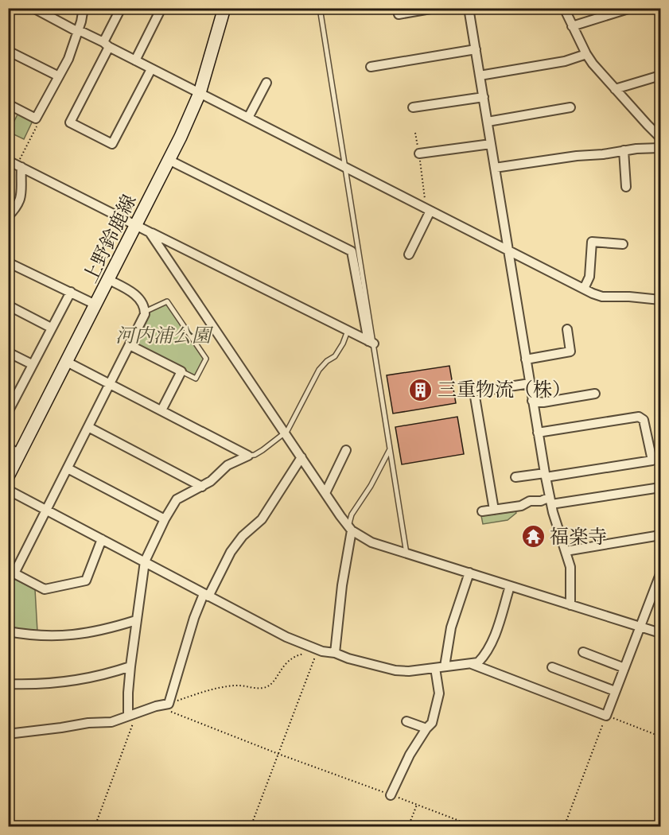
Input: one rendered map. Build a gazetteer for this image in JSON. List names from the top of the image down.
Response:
{
  "streets": {
    "main road": ["上野鈴鹿線"]
  },
  "parks": ["河内浦公園"],
  "places": {
    "building": ["三重物流（株）"],
    "temple": ["福楽寺"]
  }
}
